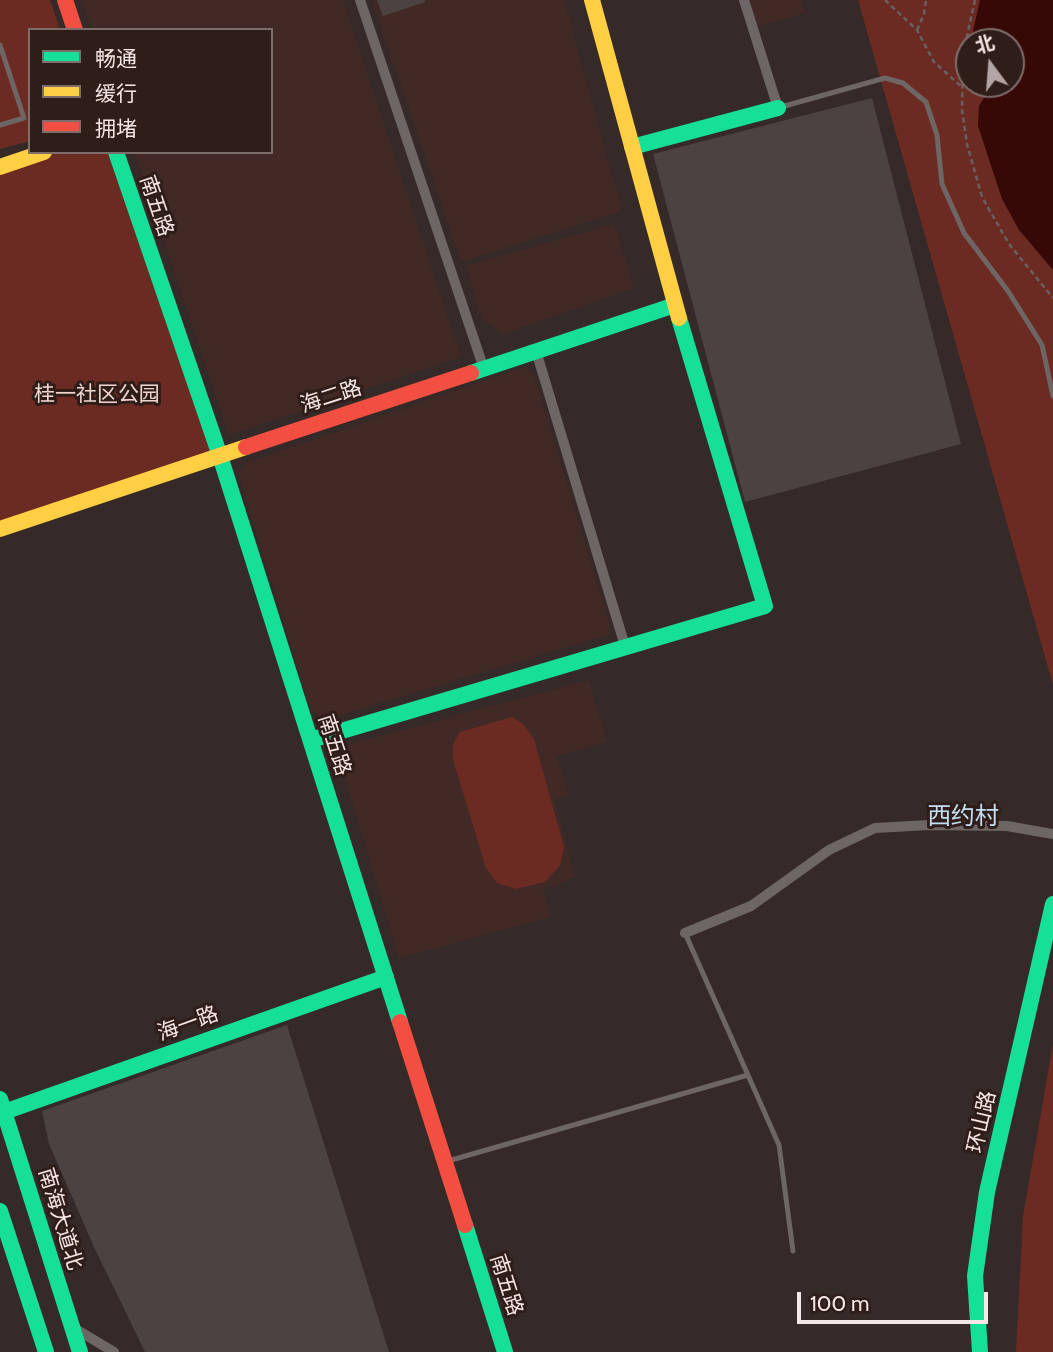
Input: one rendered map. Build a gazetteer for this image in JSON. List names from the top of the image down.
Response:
{
  "streets": {
    "main road": [
      "南五路",
      "海二路",
      "海一路",
      "环山路",
      "南海大道北"
    ]
  },
  "crossings": [
    ["南五路", "海二路"],
    ["南五路", "海一路"],
    ["海一路", "南海大道北"]
  ],
  "districts": ["西约村"],
  "parks": ["桂一社区公园"],
  "legend": ["畅通", "缓行", "拥堵"],
  "scale_bar": "100 m",
  "north": "top"
}
